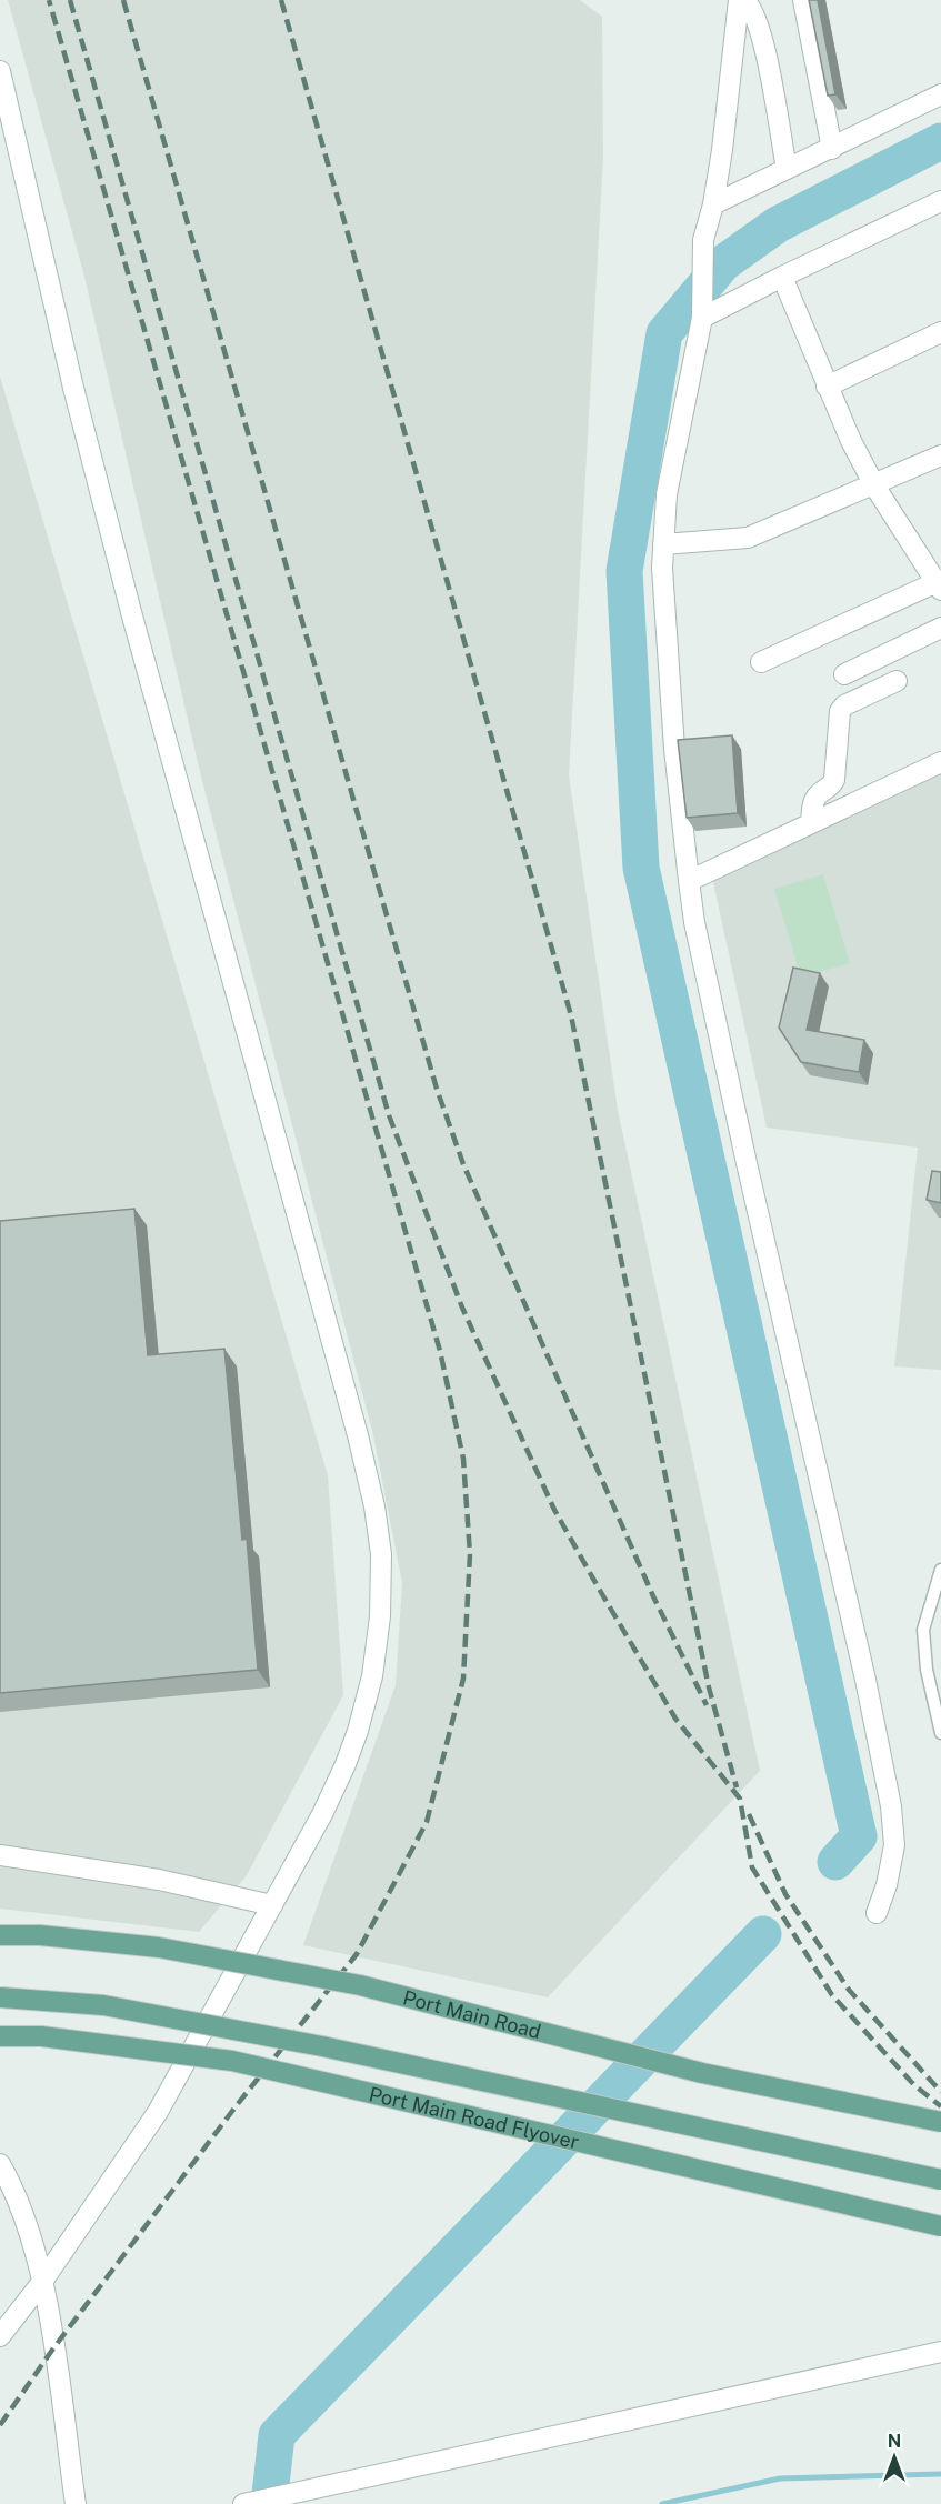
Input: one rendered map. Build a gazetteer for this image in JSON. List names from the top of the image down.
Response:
{
  "streets": {
    "main road": ["Port Main Road", "Port Main Road Flyover"]
  },
  "north": "top"
}
